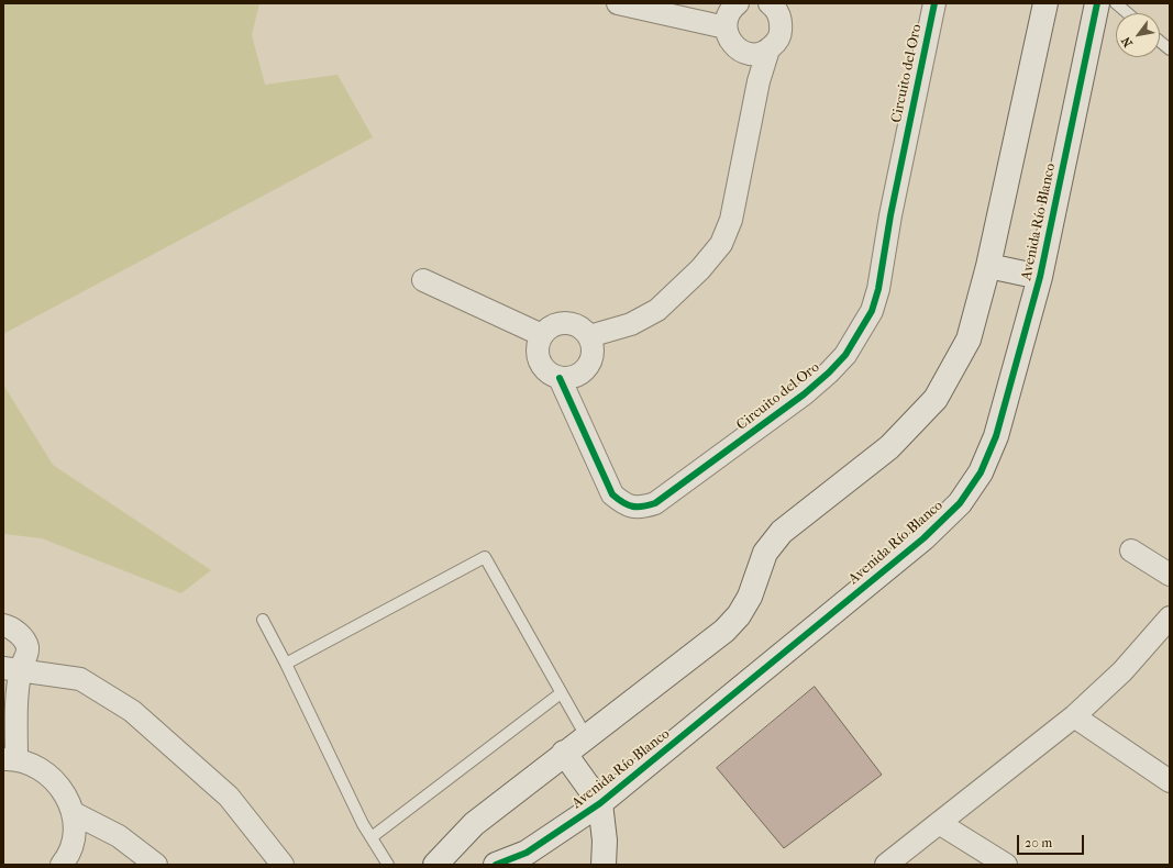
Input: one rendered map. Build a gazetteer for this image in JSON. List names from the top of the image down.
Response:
{
  "streets": {
    "street": ["Circuito del Oro", "Avenida Río Blanco"]
  },
  "scale_bar": "20 m",
  "north": "bottom left"
}
